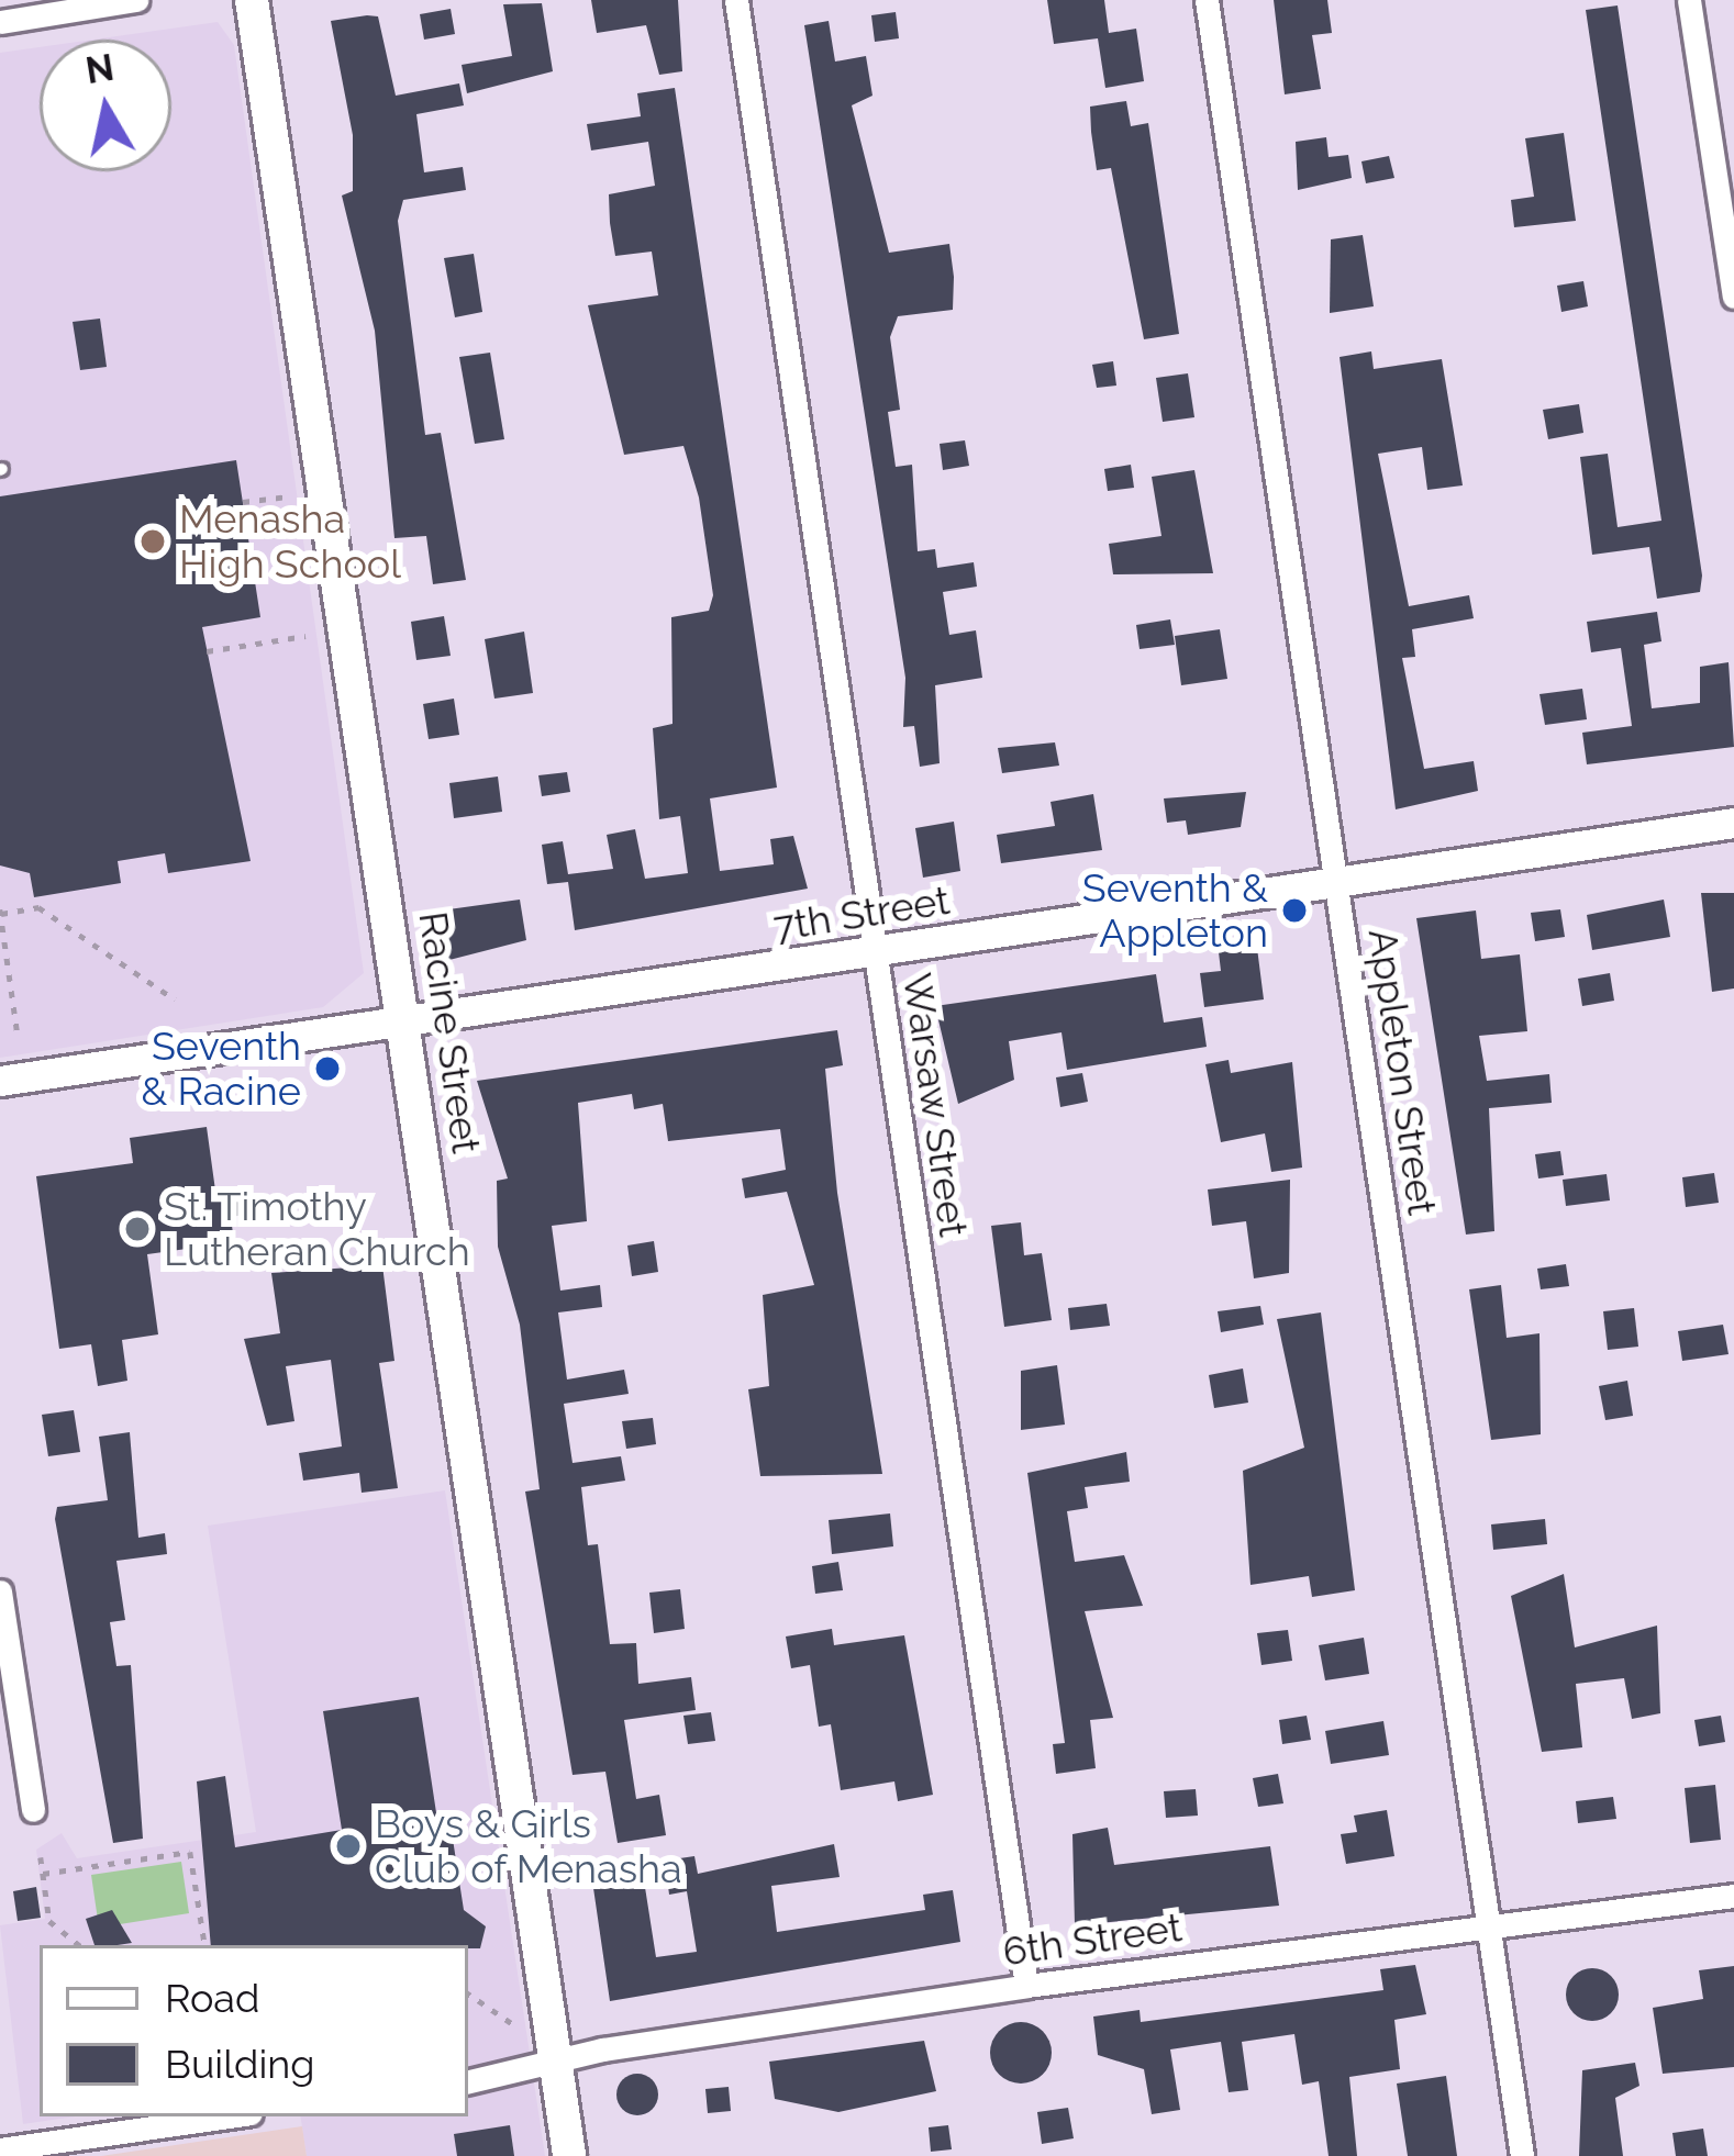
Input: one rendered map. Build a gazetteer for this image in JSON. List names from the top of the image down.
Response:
{
  "streets": {
    "main road": ["Racine Street"],
    "street": [
      "7th Street",
      "Appleton Street",
      "Warsaw Street",
      "6th Street"
    ]
  },
  "crossings": [
    ["7th Street", "Racine Street"],
    ["7th Street", "Appleton Street"],
    ["7th Street", "Warsaw Street"],
    ["Racine Street", "6th Street"],
    ["Appleton Street", "6th Street"],
    ["Warsaw Street", "6th Street"]
  ],
  "places": [
    "Menasha High School",
    "Seventh & Appleton",
    "Seventh & Racine",
    "St. Timothy Lutheran Church",
    "Boys & Girls Club of Menasha"
  ],
  "legend": ["Road", "Building"],
  "north": "top"
}
